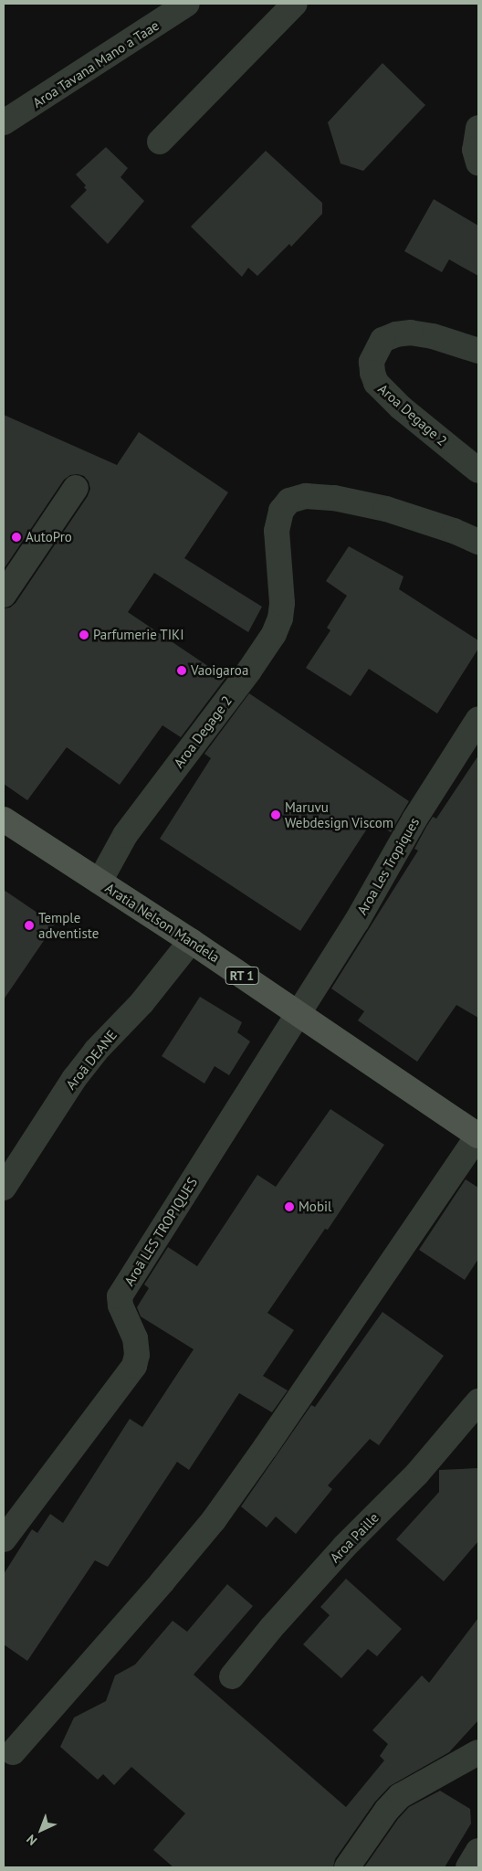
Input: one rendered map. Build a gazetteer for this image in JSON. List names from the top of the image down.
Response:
{
  "streets": {
    "main road": ["Aratia Nelson Mandela", "RT 1"],
    "street": [
      "Aroa Tavana Mano a Taae",
      "Aroa Degage 2",
      "Aroa Les Tropiques",
      "Aroā DEANE",
      "Aroā LES TROPIQUES",
      "Aroa Paille"
    ]
  },
  "crossings": [
    ["Aroa Degage 2", "Aratia Nelson Mandela"],
    ["Aroa Les Tropiques", "Aratia Nelson Mandela"],
    ["Aroa Les Tropiques", "Aroā LES TROPIQUES"],
    ["Aratia Nelson Mandela", "Aroā DEANE"],
    ["Aratia Nelson Mandela", "Aroā LES TROPIQUES"]
  ],
  "places": [
    "AutoPro",
    "Parfumerie TIKI",
    "Vaoigaroa",
    "Maruvu Webdesign Viscom",
    "Temple adventiste",
    "Mobil"
  ],
  "north": "bottom left"
}
